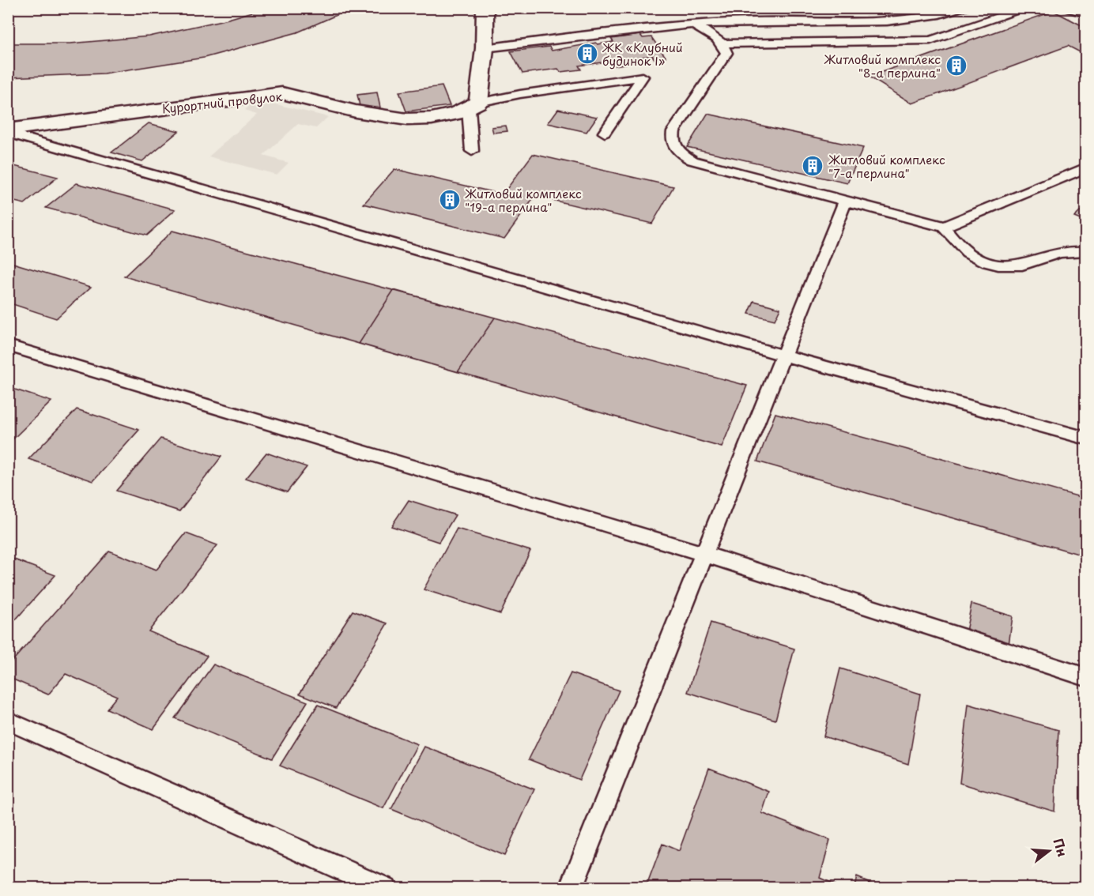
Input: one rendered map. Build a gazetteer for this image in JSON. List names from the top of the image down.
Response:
{
  "streets": {
    "street": ["Курортний провулок"]
  },
  "places": {
    "building": [
      "ЖК «Клубний будинок I»",
      "Житловий комплекс \"8-а перлина\"",
      "Житловий комплекс \"7-а перлина\"",
      "Житловий комплекс \"19-а перлина\""
    ]
  },
  "north": "right"
}
